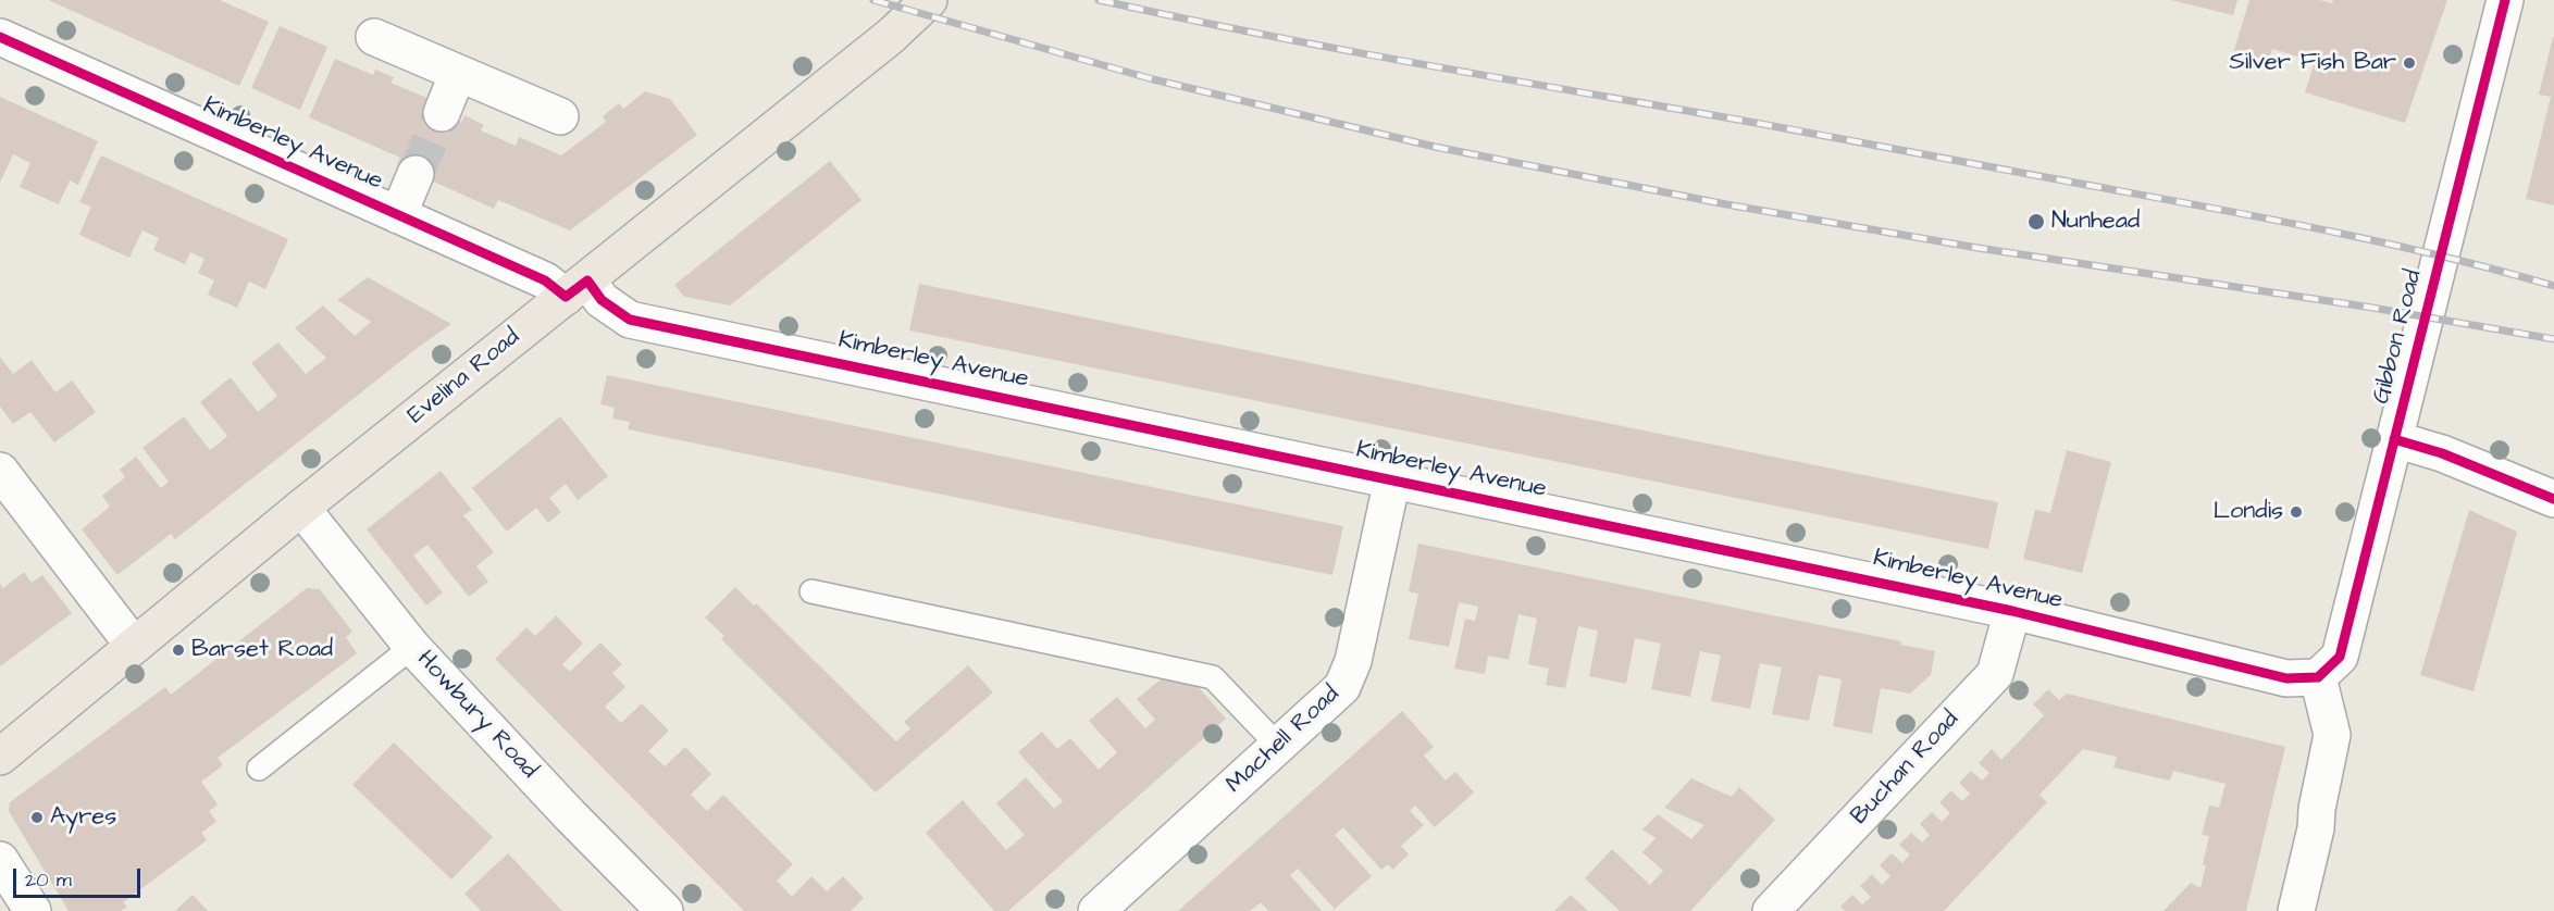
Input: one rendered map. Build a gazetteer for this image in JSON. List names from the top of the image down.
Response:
{
  "streets": {
    "main road": ["Evelina Road"],
    "street": [
      "Kimberley Avenue",
      "Gibbon Road",
      "Howbury Road",
      "Machell Road",
      "Buchan Road"
    ]
  },
  "crossings": [
    ["Kimberley Avenue", "Gibbon Road"],
    ["Kimberley Avenue", "Evelina Road"],
    ["Kimberley Avenue", "Machell Road"],
    ["Kimberley Avenue", "Buchan Road"],
    ["Evelina Road", "Howbury Road"]
  ],
  "places": [
    "Silver Fish Bar",
    "Nunhead",
    "Londis",
    "Barset Road",
    "Ayres"
  ],
  "scale_bar": "20 m"
}
